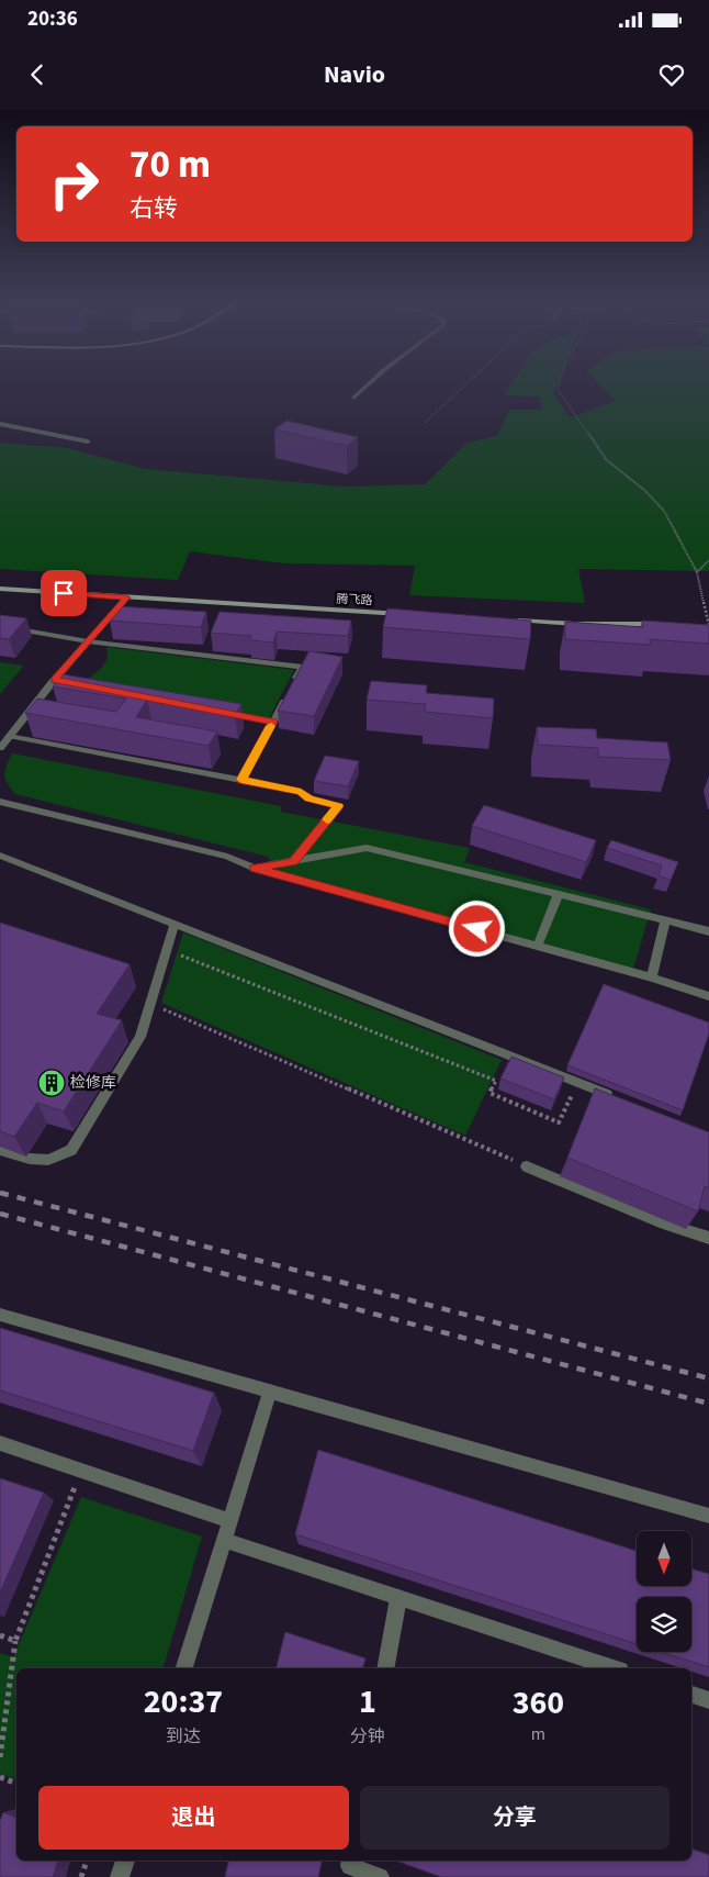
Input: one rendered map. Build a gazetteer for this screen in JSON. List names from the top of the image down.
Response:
{
  "streets": {
    "street": ["腾飞路"]
  },
  "places": {
    "building": ["检修库"]
  },
  "north": "bottom",
  "page": {
    "status": "20:36",
    "header": "Navio",
    "turn": ["70 m", "右转"],
    "eta": [
      "20:37",
      "到达",
      "1",
      "分钟",
      "360",
      "m"
    ],
    "buttons": ["退出", "分享"]
  }
}
